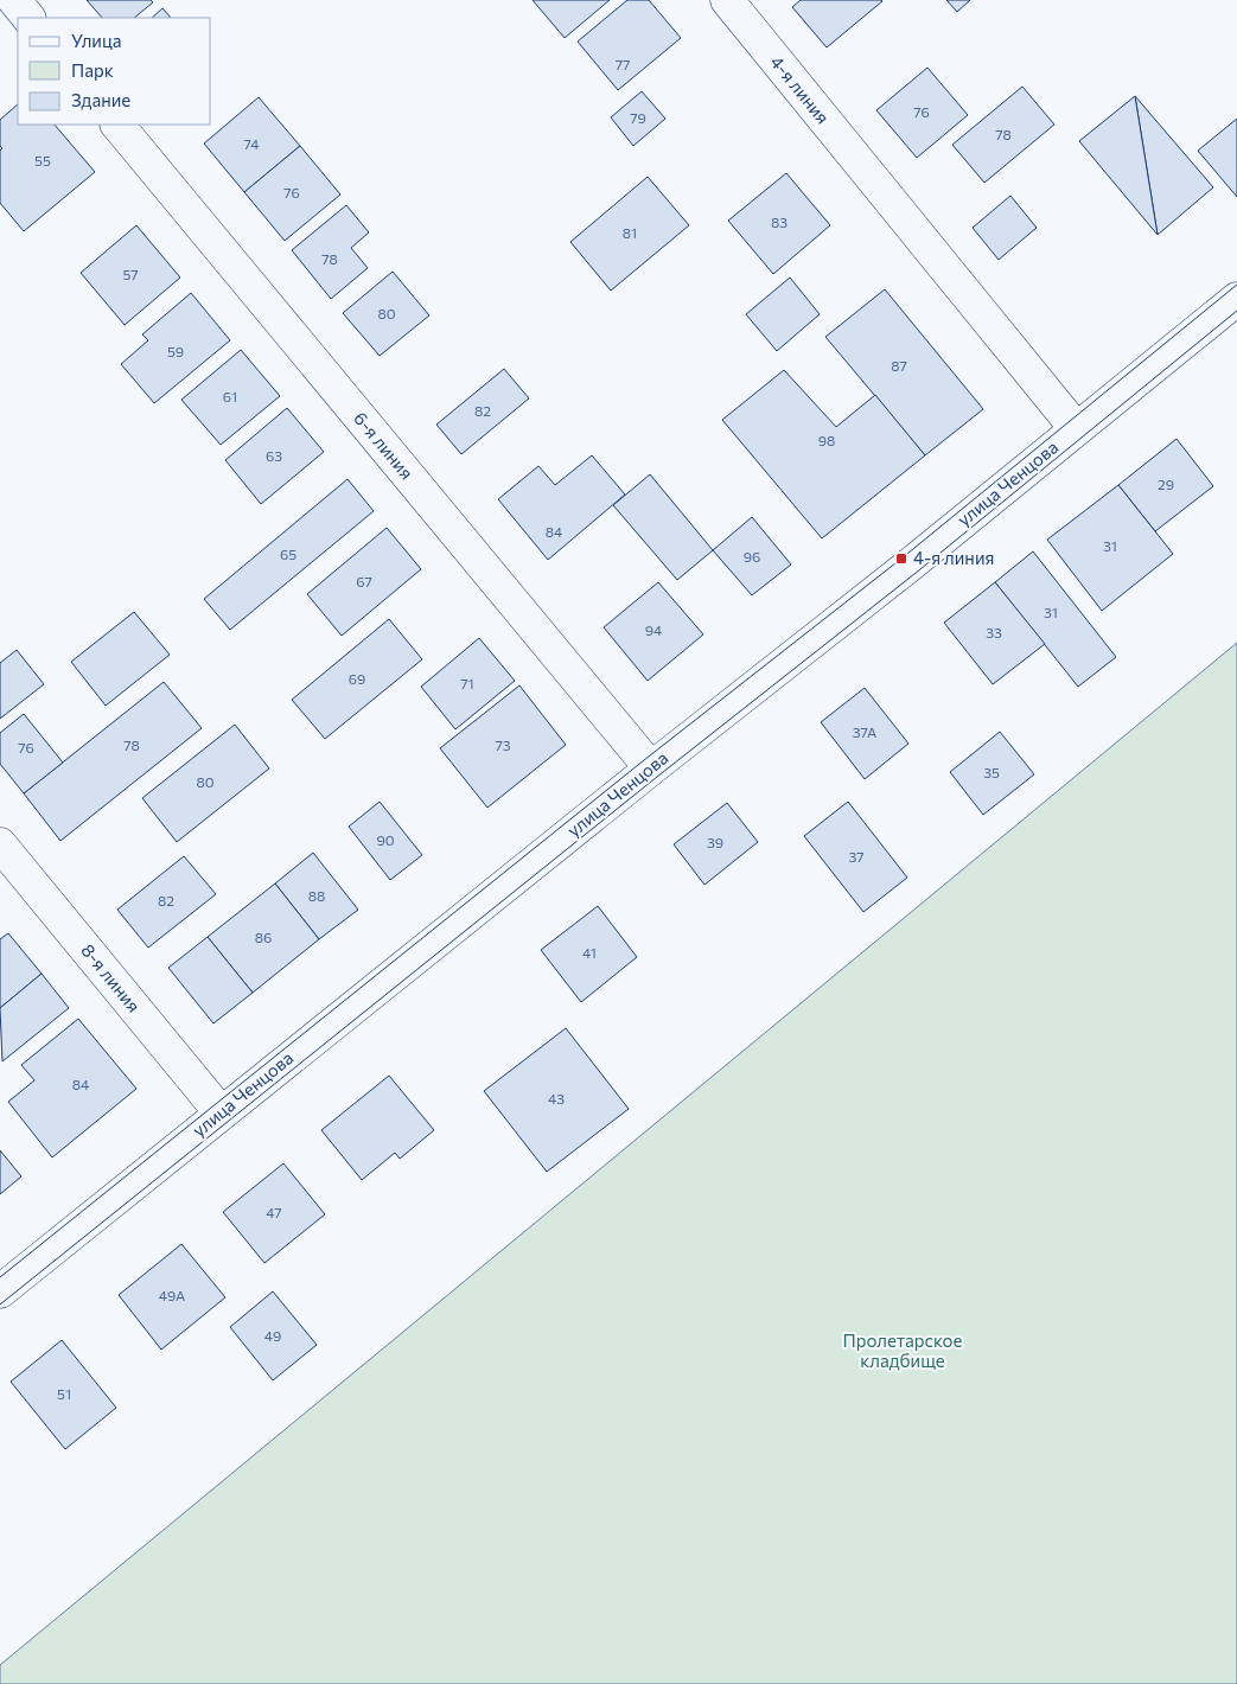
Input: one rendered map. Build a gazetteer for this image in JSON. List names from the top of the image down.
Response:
{
  "streets": {
    "street": [
      "4-я линия",
      "6-я линия",
      "улица Ченцова",
      "8-я линия"
    ]
  },
  "crossings": [
    ["4-я линия", "улица Ченцова"],
    ["6-я линия", "улица Ченцова"],
    ["улица Ченцова", "8-я линия"]
  ],
  "parks": ["Пролетарское кладбище"],
  "places": {
    "transit": ["4-я линия"]
  },
  "house_numbers": [
    "77",
    "76",
    "79",
    "78",
    "74",
    "55",
    "76",
    "83",
    "81",
    "78",
    "57",
    "80",
    "59",
    "87",
    "61",
    "82",
    "98",
    "63",
    "29",
    "84",
    "31",
    "65",
    "96",
    "67",
    "31",
    "94",
    "33",
    "69",
    "71",
    "37А",
    "78",
    "73",
    "76",
    "35",
    "80",
    "90",
    "39",
    "37",
    "88",
    "82",
    "86",
    "41",
    "84",
    "43",
    "47",
    "49А",
    "49",
    "51"
  ],
  "legend": ["Улица", "Парк", "Здание"]
}
